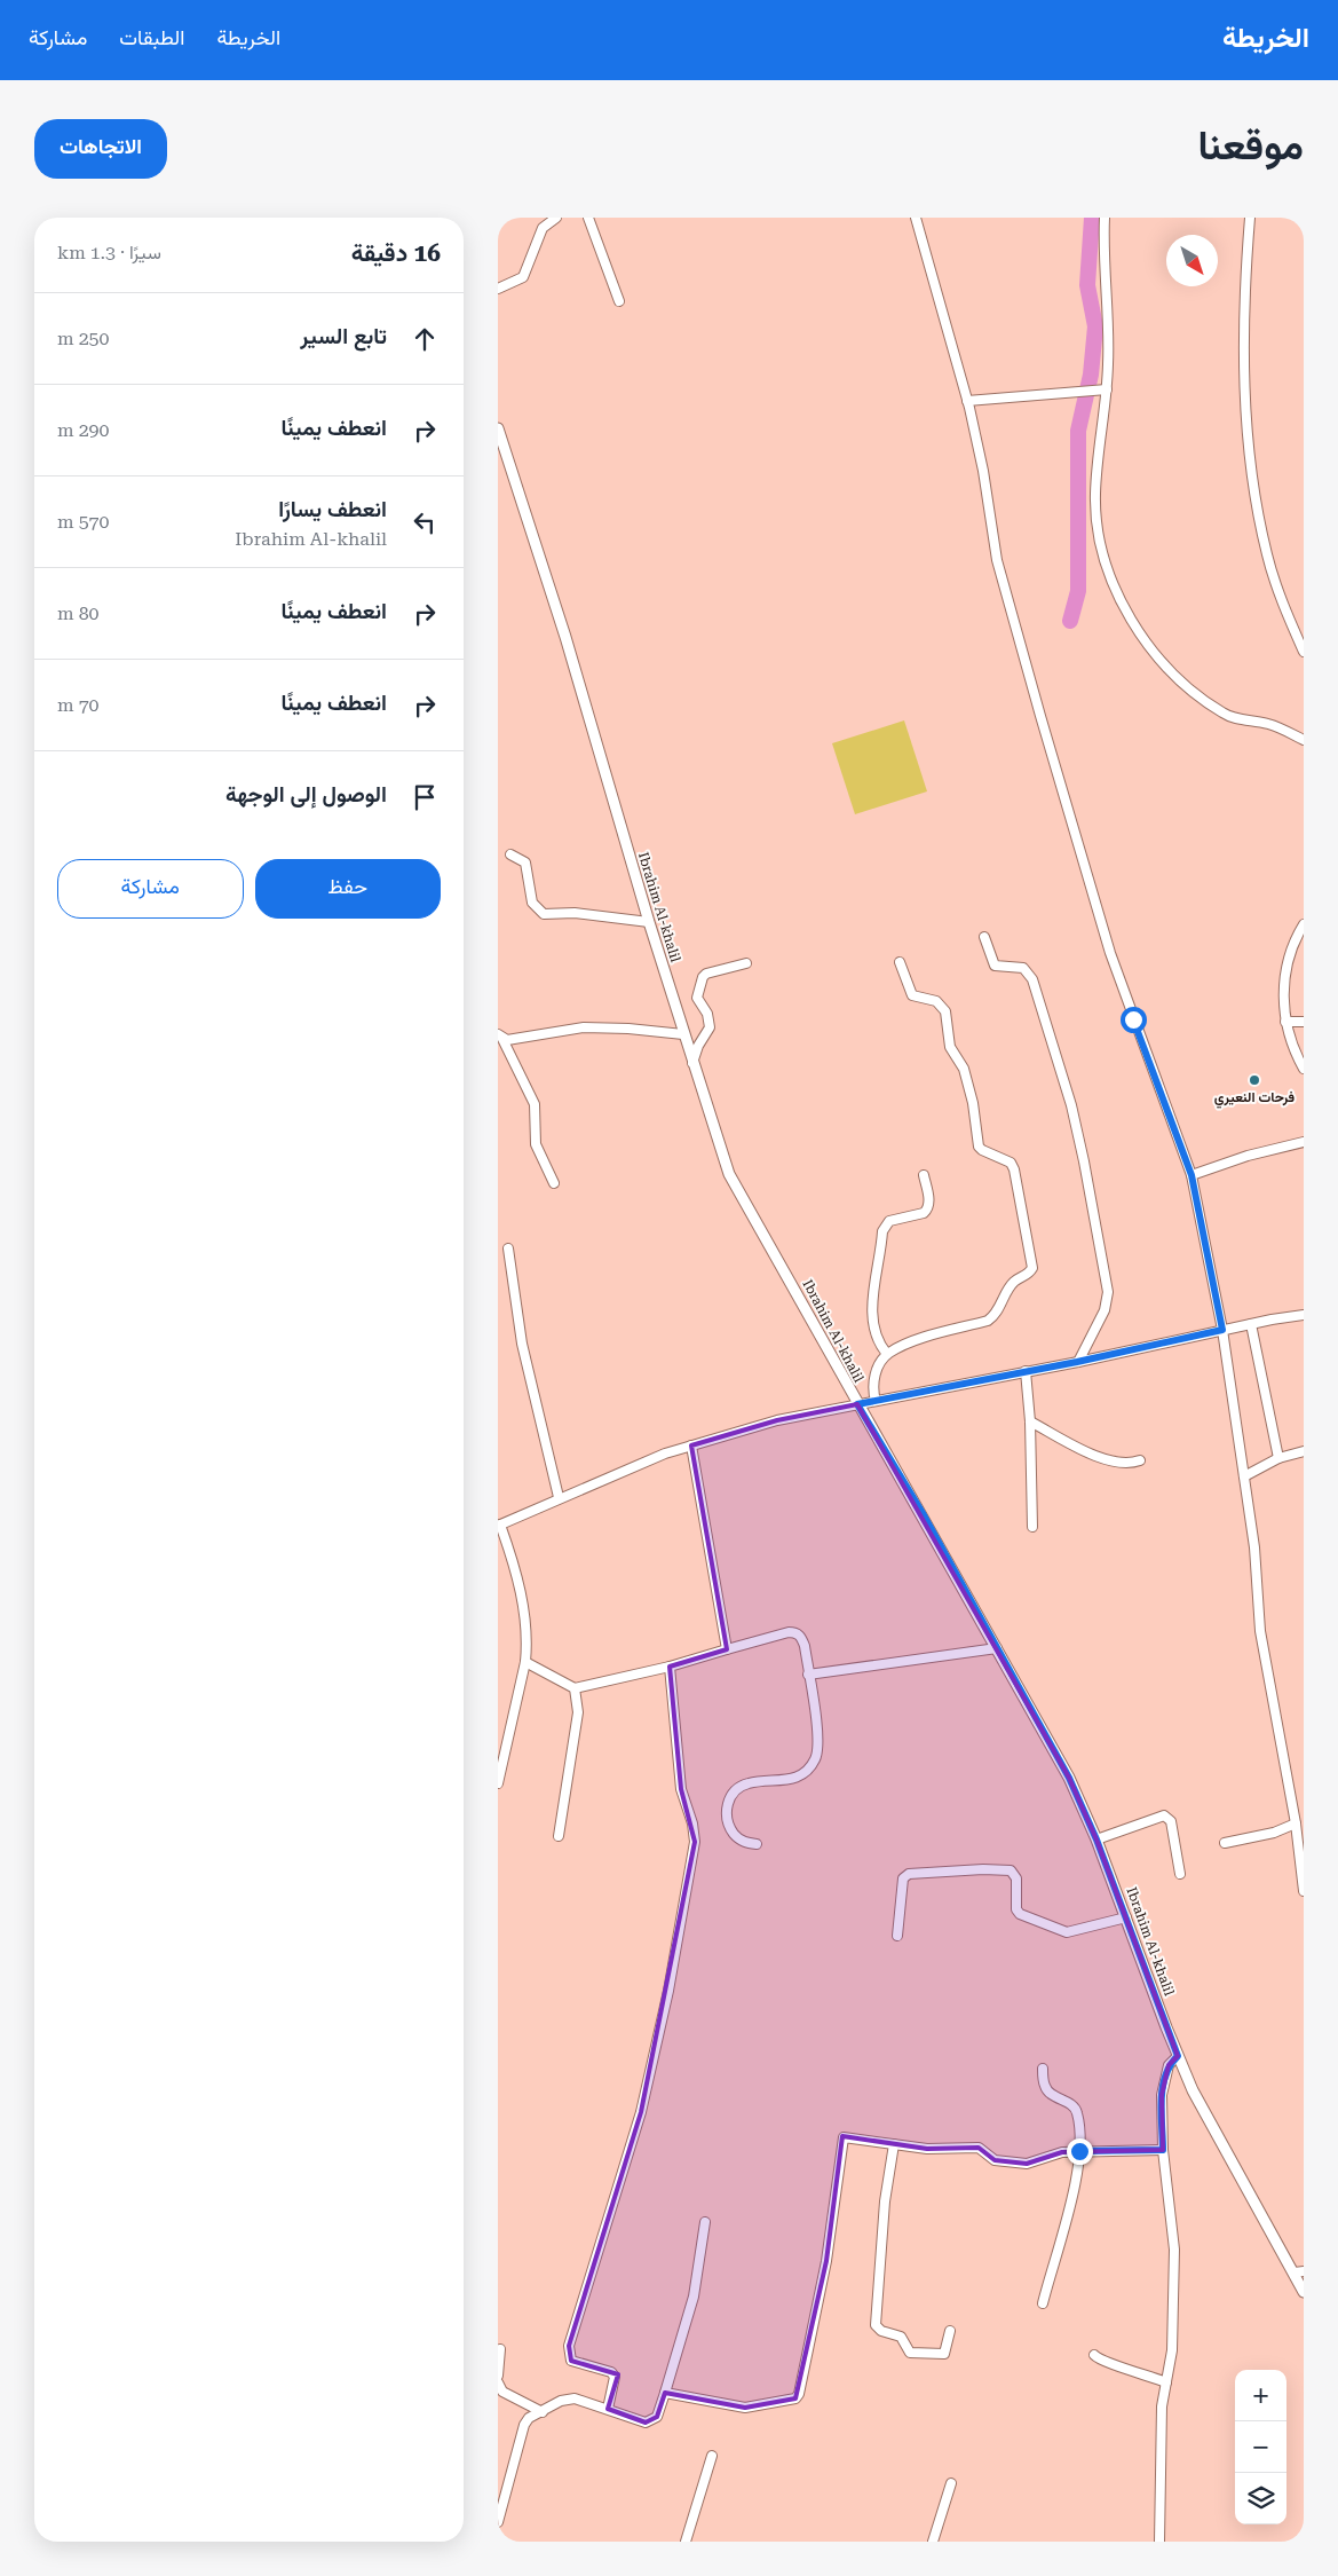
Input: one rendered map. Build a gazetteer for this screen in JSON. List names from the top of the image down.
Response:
{
  "streets": {
    "street": ["Ibrahim Al-khalil"]
  },
  "places": ["فرحات النعيري"],
  "north": "bottom right",
  "page": {
    "header": "الخريطة",
    "nav": ["الخريطة", "الطبقات", "مشاركة"],
    "title": "موقعنا",
    "buttons": [
      "الاتجاهات",
      ["حفظ", "مشاركة"]
    ],
    "heading": ["16 دقيقة", "سيرًا · 1.3 km"],
    "list": [
      ["تابع السير", "250 m"],
      ["انعطف يمينًا", "290 m"],
      ["انعطف يسارًا", "Ibrahim Al-khalil", "570 m"],
      ["انعطف يمينًا", "80 m"],
      ["انعطف يمينًا", "70 m"],
      "الوصول إلى الوجهة"
    ],
    "map_buttons": ["+", "−"]
  }
}
